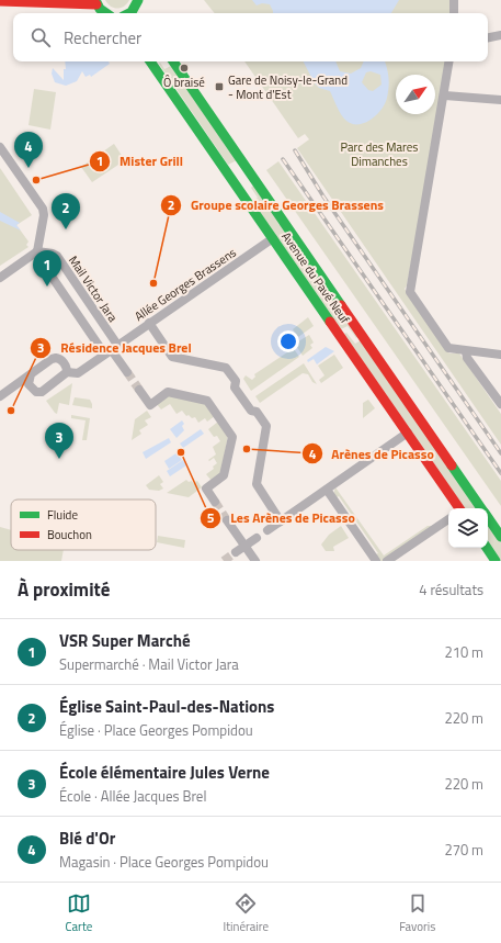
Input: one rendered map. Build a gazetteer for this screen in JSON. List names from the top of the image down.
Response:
{
  "streets": {
    "main road": ["Avenue du Pavé Neuf"],
    "street": ["Allée Georges Brassens", "Mail Victor Jara"]
  },
  "crossings": [
    ["Avenue du Pavé Neuf", "Allée Georges Brassens"],
    ["Allée Georges Brassens", "Mail Victor Jara"]
  ],
  "parks": ["Parc des Mares Dimanches"],
  "places": {
    "other": [
      "Ô braisé",
      "Mister Grill",
      "Groupe scolaire Georges Brassens",
      "Résidence Jacques Brel",
      "Arènes de Picasso",
      "Les Arènes de Picasso"
    ],
    "transit": ["Gare de Noisy-le-Grand - Mont d'Est"]
  },
  "legend": ["Fluide", "Bouchon"],
  "north": "top right",
  "page": {
    "search": "Rechercher",
    "pins": [
      "4",
      "2",
      "1",
      "3"
    ],
    "heading": ["À proximité", "4 résultats"],
    "list": [
      {
        "mark": "1",
        "name": "VSR Super Marché",
        "note": "Supermarché · Mail Victor Jara",
        "value": "210 m"
      },
      {
        "mark": "2",
        "name": "Église Saint-Paul-des-Nations",
        "note": "Église · Place Georges Pompidou",
        "value": "220 m"
      },
      {
        "mark": "3",
        "name": "École élémentaire Jules Verne",
        "note": "École · Allée Jacques Brel",
        "value": "220 m"
      },
      {
        "mark": "4",
        "name": "Blé d'Or",
        "note": "Magasin · Place Georges Pompidou",
        "value": "270 m"
      }
    ],
    "nav": ["Carte", "Itinéraire", "Favoris"]
  }
}
